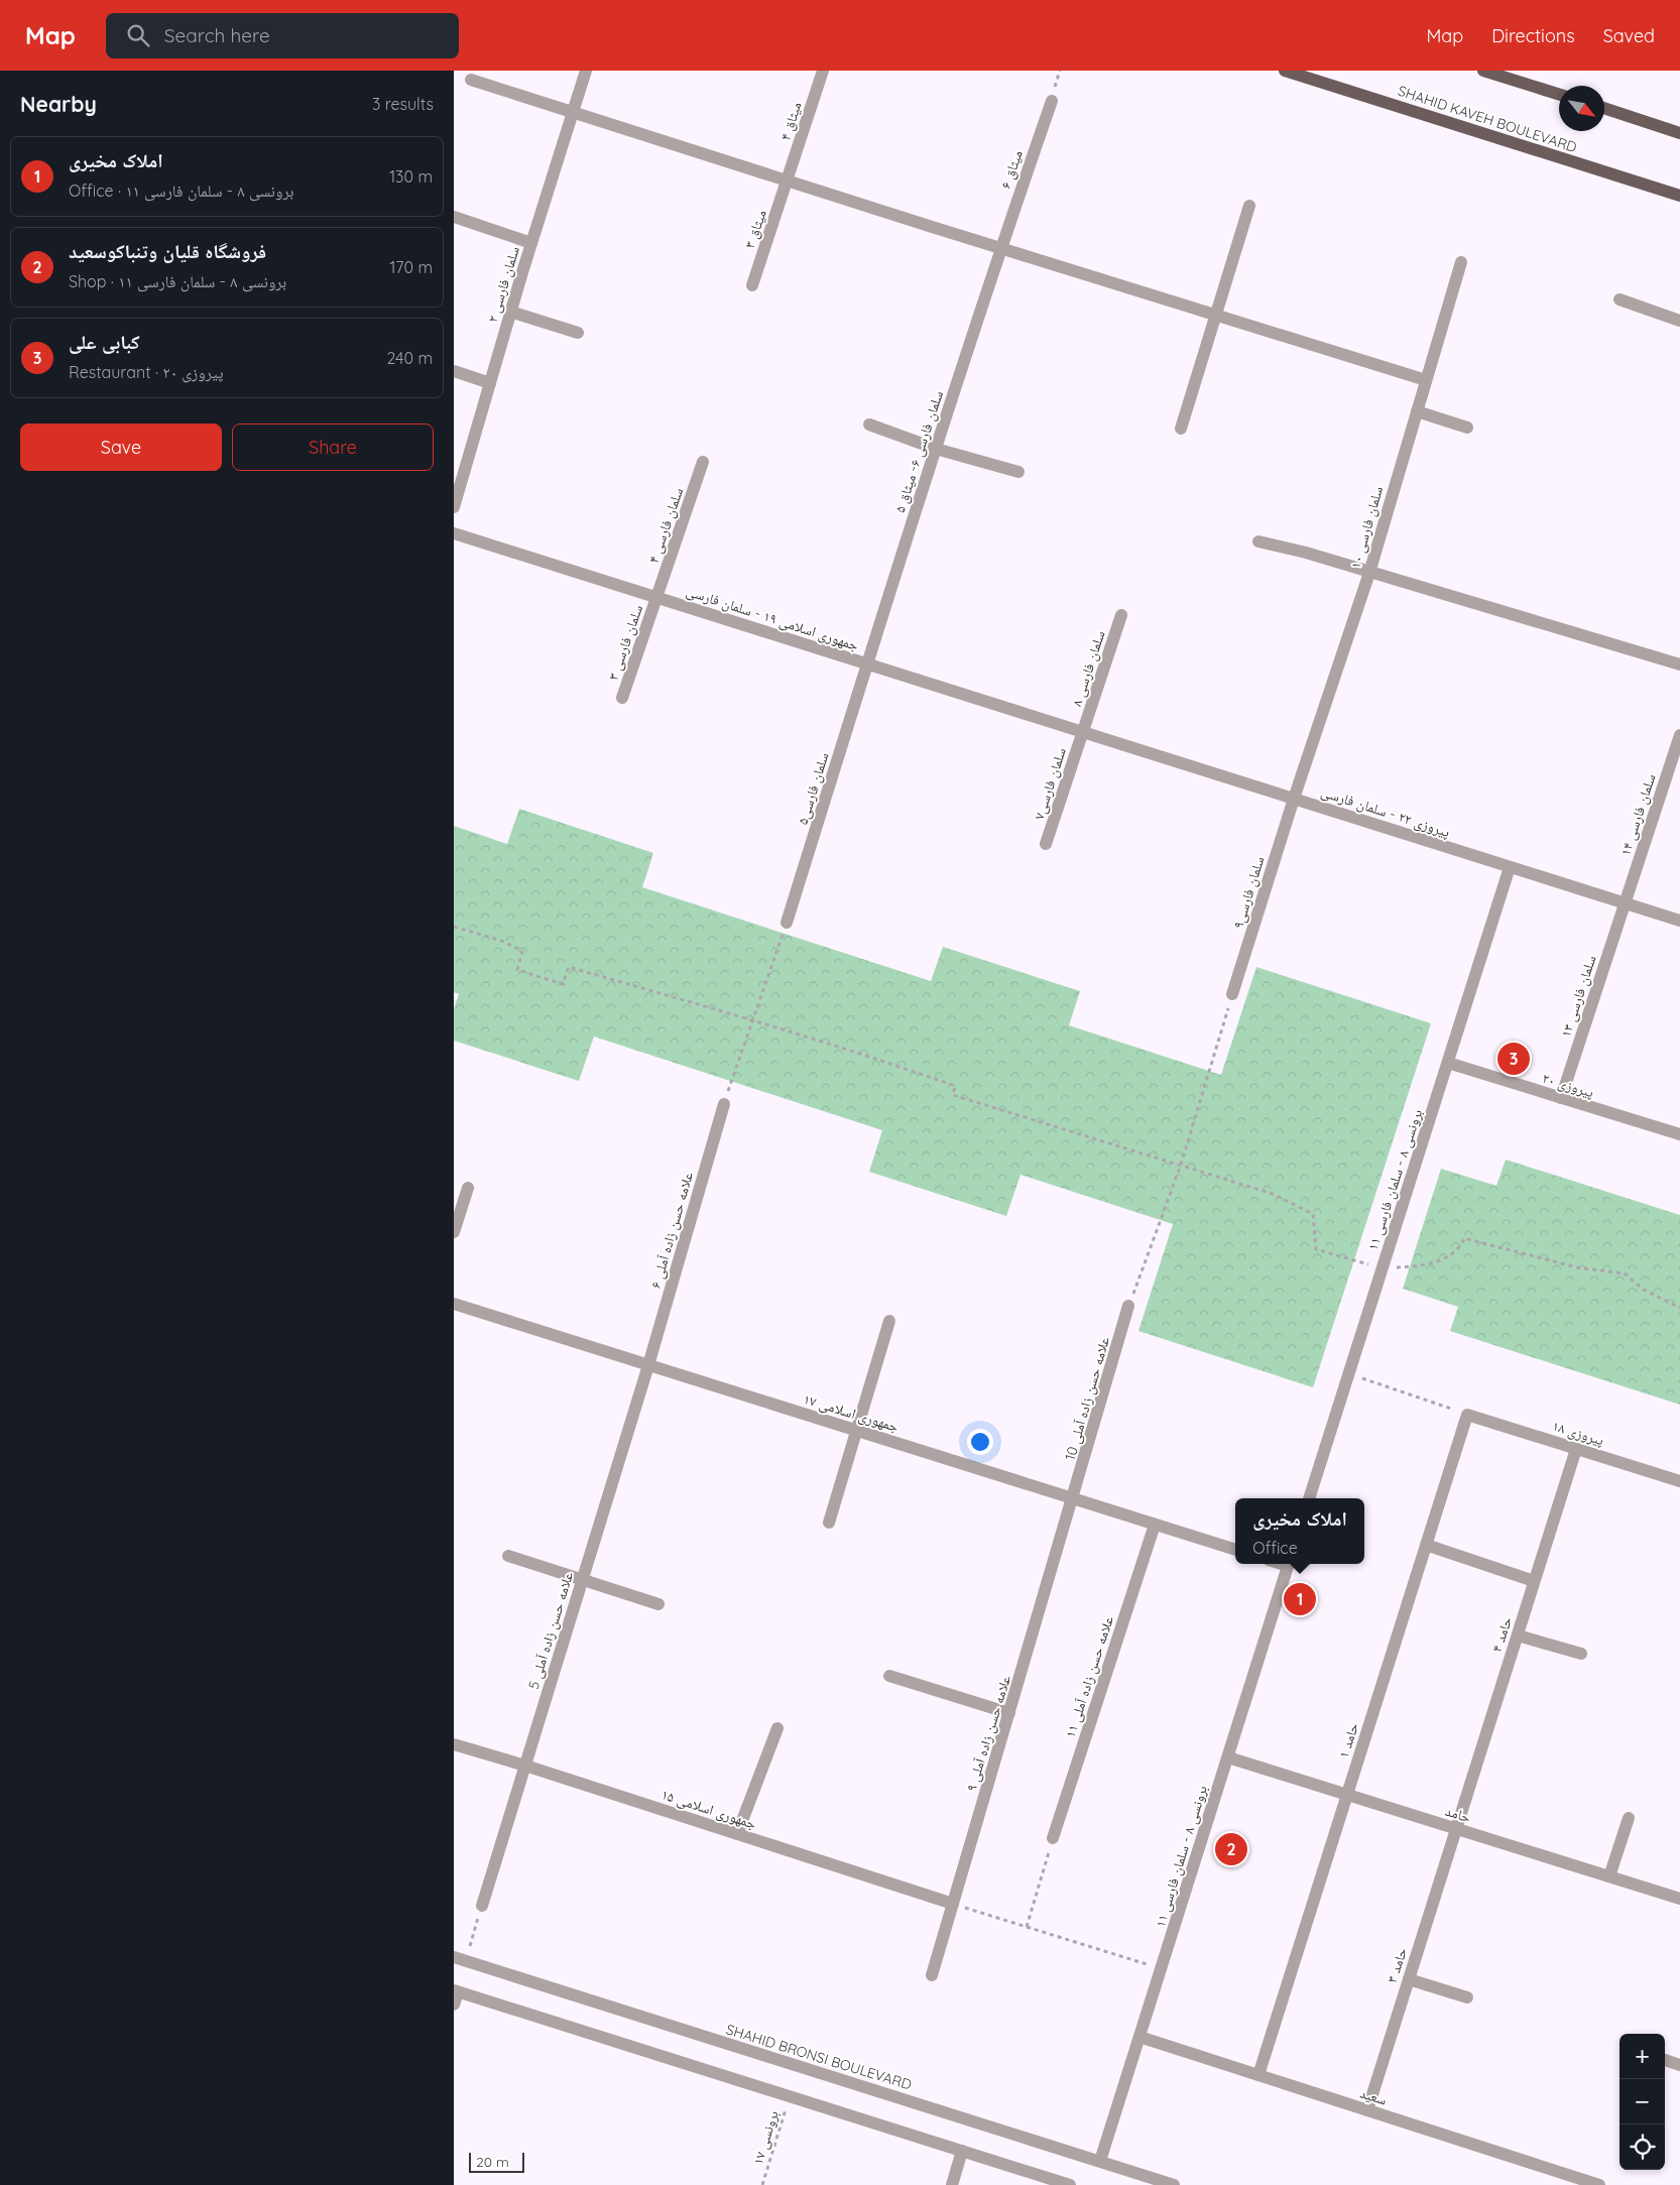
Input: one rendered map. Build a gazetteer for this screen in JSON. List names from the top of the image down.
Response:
{
  "streets": {
    "main road": ["SHAHID KAVEH BOULEVARD"],
    "street": [
      "میثاق ۴",
      "میثاق ۶",
      "میثاق ۳",
      "سلمان فارسی ۲",
      "سلمان فارسی ۶- میثاق ۵",
      "سلمان فارسی ۴",
      "سلمان فارسی ۱۰",
      "جمهوری اسلامی ۱۹ - سلمان فارسی",
      "سلمان فارسی ۳",
      "سلمان فارسی ۸",
      "سلمان فارسی۷",
      "سلمان فارسی۵",
      "پیروزی ۲۲ - سلمان فارسی",
      "سلمان فارسی ۱۴",
      "سلمان فارسی۹",
      "سلمان فارسی ۱۳",
      "پیروزی ۲۰",
      "برونسی ۸ - سلمان فارسی ۱۱",
      "علامه حسن زاده آملی ۶",
      "علامه حسن زاده آملی 10",
      "جمهوری اسلامی ۱۷",
      "پیروزی ۱۸",
      "علامه حسن زاده آملی 5",
      "حامد ۴",
      "علامه حسن زاده آملی ۱۱",
      "علامه حسن زاده آملی ۹",
      "حامد ۱",
      "جمهوری اسلامی ۱۵",
      "حامد",
      "حامد ۳",
      "SHAHID BRONSI BOULEVARD",
      "سعید"
    ],
    "path": ["برونسی ۱۷"]
  },
  "crossings": [
    ["میثاق ۴", "میثاق ۳"],
    ["میثاق ۶", "سلمان فارسی ۶- میثاق ۵"],
    ["سلمان فارسی ۶- میثاق ۵", "جمهوری اسلامی ۱۹ - سلمان فارسی"],
    ["سلمان فارسی ۶- میثاق ۵", "سلمان فارسی۵"],
    ["سلمان فارسی ۴", "جمهوری اسلامی ۱۹ - سلمان فارسی"],
    ["سلمان فارسی ۴", "سلمان فارسی ۳"],
    ["سلمان فارسی ۱۰", "پیروزی ۲۲ - سلمان فارسی"],
    ["سلمان فارسی ۱۰", "سلمان فارسی۹"],
    ["جمهوری اسلامی ۱۹ - سلمان فارسی", "سلمان فارسی ۳"],
    ["جمهوری اسلامی ۱۹ - سلمان فارسی", "سلمان فارسی ۸"],
    ["جمهوری اسلامی ۱۹ - سلمان فارسی", "سلمان فارسی۷"],
    ["جمهوری اسلامی ۱۹ - سلمان فارسی", "سلمان فارسی۵"],
    ["جمهوری اسلامی ۱۹ - سلمان فارسی", "پیروزی ۲۲ - سلمان فارسی"],
    ["سلمان فارسی ۸", "سلمان فارسی۷"],
    ["سلمان فارسی ۸", "پیروزی ۲۲ - سلمان فارسی"],
    ["سلمان فارسی۷", "پیروزی ۲۲ - سلمان فارسی"],
    ["پیروزی ۲۲ - سلمان فارسی", "سلمان فارسی ۱۴"],
    ["پیروزی ۲۲ - سلمان فارسی", "سلمان فارسی۹"],
    ["پیروزی ۲۲ - سلمان فارسی", "سلمان فارسی ۱۳"],
    ["پیروزی ۲۲ - سلمان فارسی", "برونسی ۸ - سلمان فارسی ۱۱"],
    ["سلمان فارسی ۱۴", "سلمان فارسی ۱۳"],
    ["سلمان فارسی ۱۳", "پیروزی ۲۰"],
    ["پیروزی ۲۰", "برونسی ۸ - سلمان فارسی ۱۱"],
    ["برونسی ۸ - سلمان فارسی ۱۱", "حامد"],
    ["برونسی ۸ - سلمان فارسی ۱۱", "SHAHID BRONSI BOULEVARD"],
    ["برونسی ۸ - سلمان فارسی ۱۱", "سعید"],
    ["علامه حسن زاده آملی ۶", "جمهوری اسلامی ۱۷"],
    ["علامه حسن زاده آملی ۶", "علامه حسن زاده آملی 5"],
    ["علامه حسن زاده آملی 10", "جمهوری اسلامی ۱۷"],
    ["علامه حسن زاده آملی 10", "علامه حسن زاده آملی ۹"],
    ["جمهوری اسلامی ۱۷", "علامه حسن زاده آملی 5"],
    ["جمهوری اسلامی ۱۷", "علامه حسن زاده آملی ۱۱"],
    ["جمهوری اسلامی ۱۷", "علامه حسن زاده آملی ۹"],
    ["پیروزی ۱۸", "حامد ۴"],
    ["پیروزی ۱۸", "حامد ۱"],
    ["علامه حسن زاده آملی 5", "جمهوری اسلامی ۱۵"],
    ["حامد ۴", "حامد"],
    ["حامد ۴", "حامد ۳"],
    ["علامه حسن زاده آملی ۹", "جمهوری اسلامی ۱۵"],
    ["حامد ۱", "حامد"],
    ["حامد ۱", "سعید"],
    ["حامد", "حامد ۳"],
    ["حامد ۳", "سعید"]
  ],
  "scale_bar": "20 m",
  "north": "bottom right",
  "page": {
    "header": "Map",
    "search": "Search here",
    "nav": ["Map", "Directions", "Saved"],
    "heading": ["Nearby", "3 results"],
    "list": [
      {
        "mark": "1",
        "name": "املاک مخیری",
        "note": "Office · برونسی ۸ - سلمان فارسی ۱۱",
        "value": "130 m"
      },
      {
        "mark": "2",
        "name": "فروشگاه قلیان وتنباکوسعید",
        "note": "Shop · برونسی ۸ - سلمان فارسی ۱۱",
        "value": "170 m"
      },
      {
        "mark": "3",
        "name": "کبابی علی",
        "note": "Restaurant · پیروزی ۲۰",
        "value": "240 m"
      }
    ],
    "buttons": ["Save", "Share"],
    "pins": ["3", "1", "2"],
    "popup": ["املاک مخیری", "Office"],
    "map_buttons": ["+", "−"],
    "scale": "20 m"
  }
}
